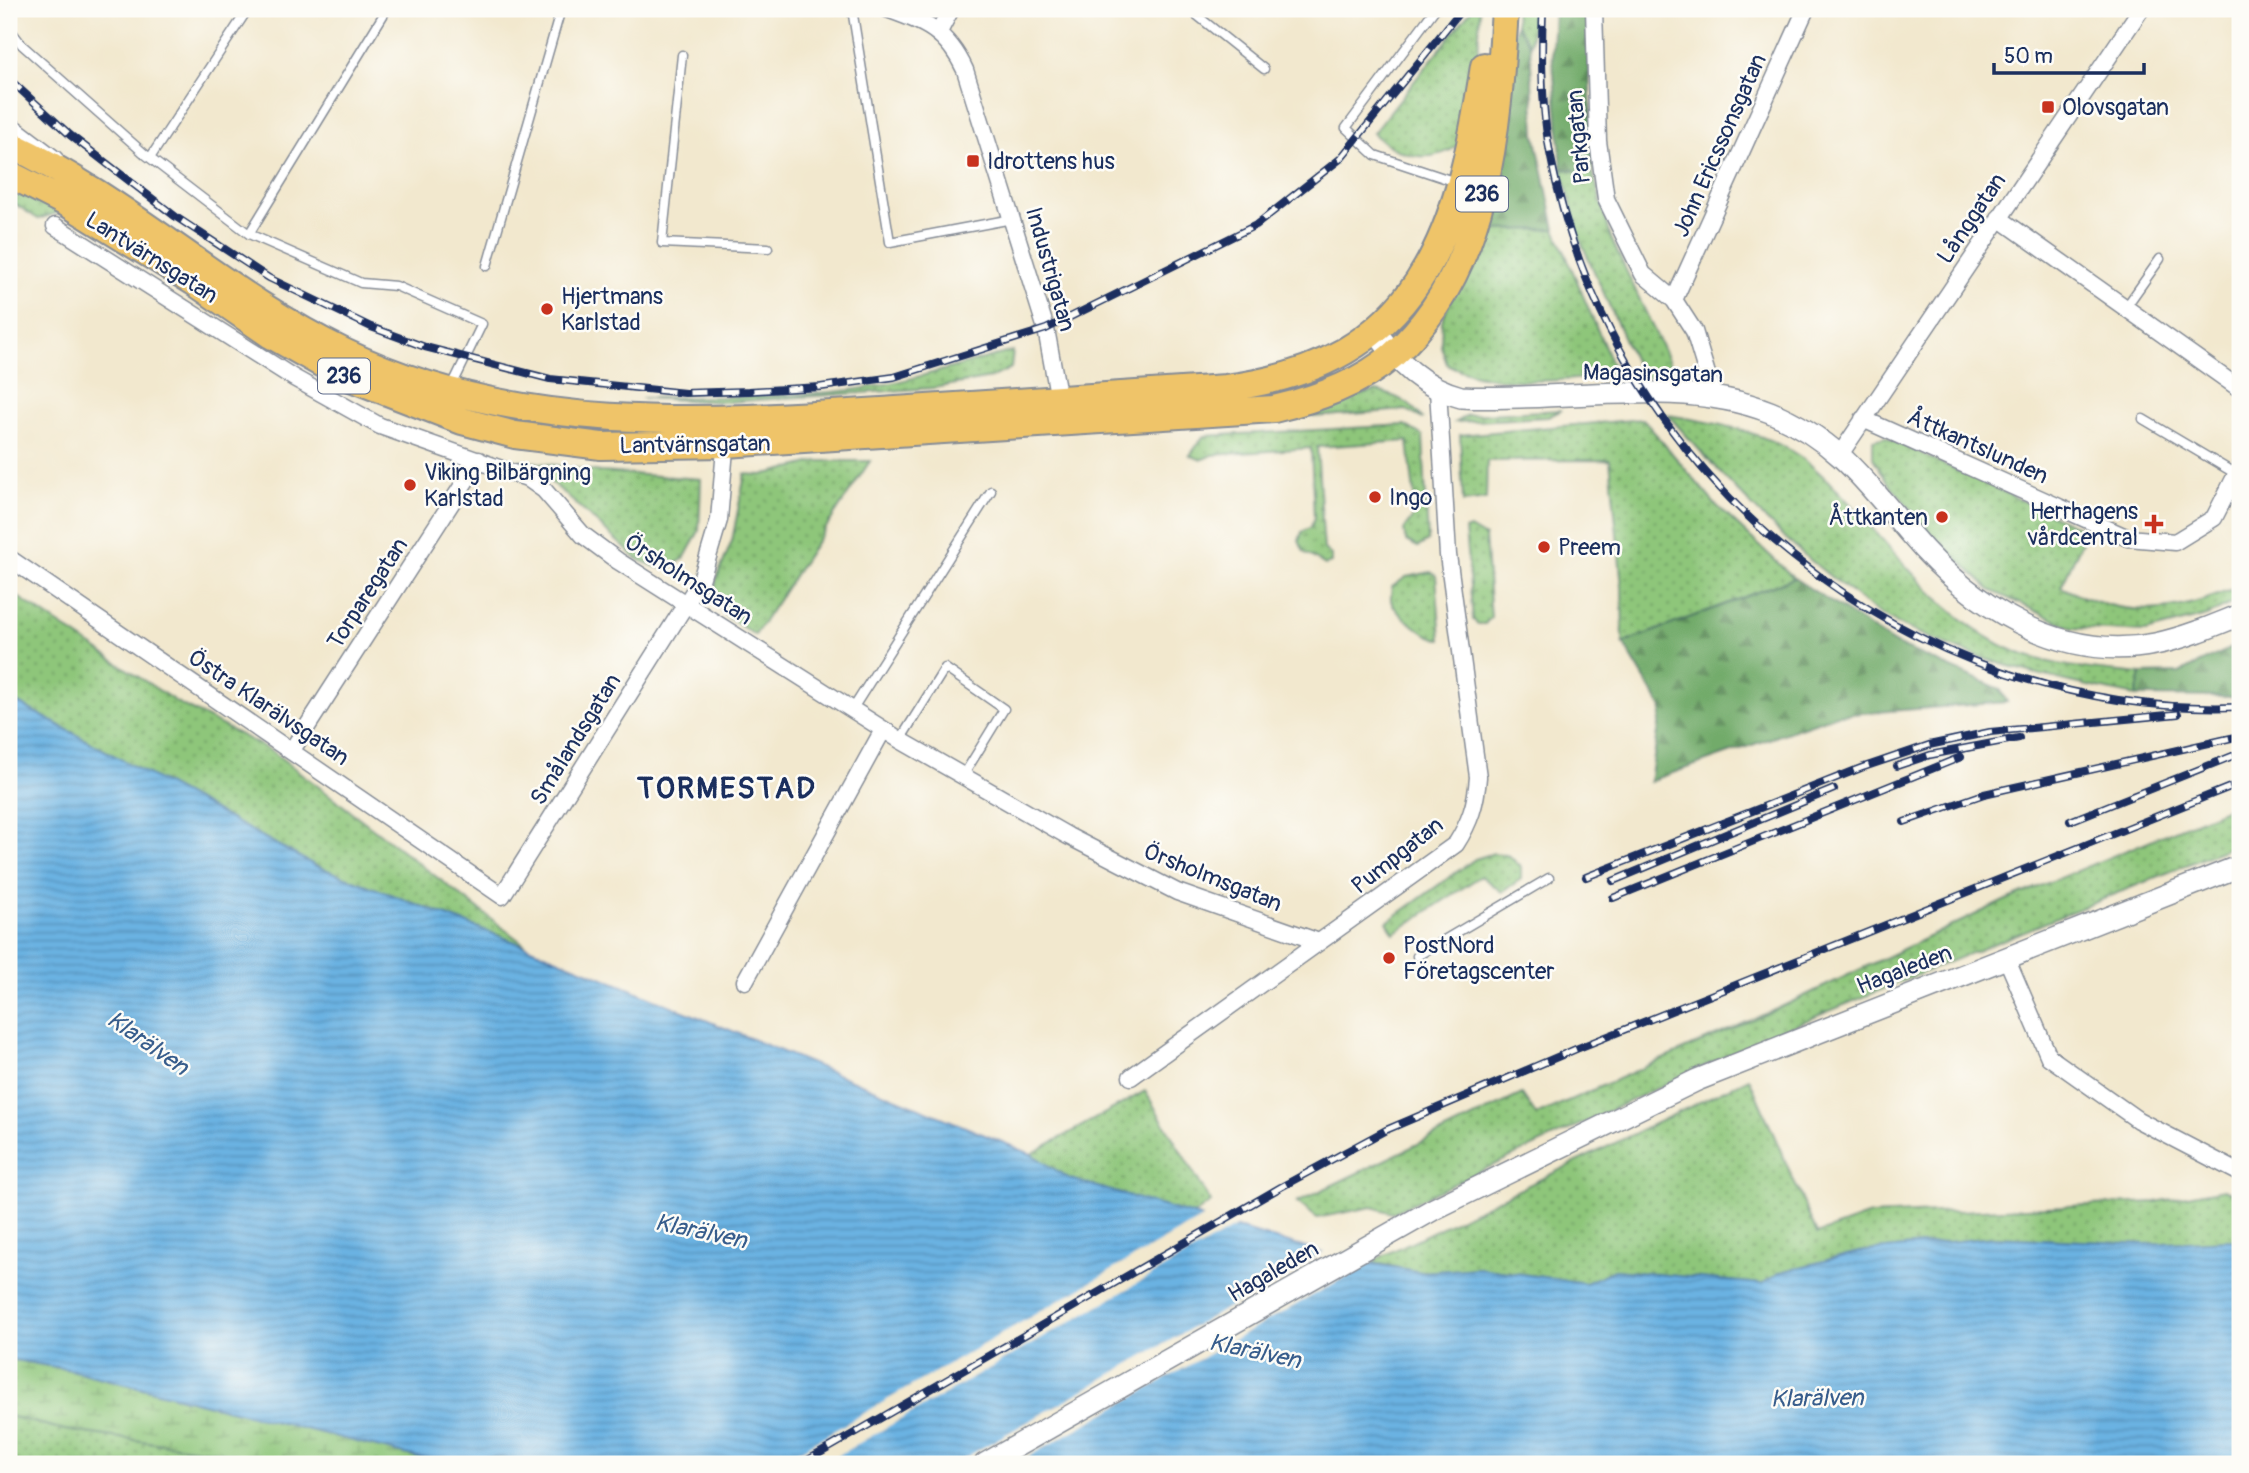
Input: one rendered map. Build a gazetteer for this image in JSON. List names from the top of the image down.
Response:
{
  "streets": {
    "main road": ["236", "Lantvärnsgatan"],
    "street": [
      "Parkgatan",
      "John Ericssonsgatan",
      "Långgatan",
      "Industrigatan",
      "Magasinsgatan",
      "Åttkantslunden",
      "Örsholmsgatan",
      "Torparegatan",
      "Östra Klarälvsgatan",
      "Smålandsgatan",
      "Pumpgatan",
      "Hagaleden"
    ]
  },
  "crossings": [
    ["Parkgatan", "John Ericssonsgatan"],
    ["Parkgatan", "Magasinsgatan"],
    ["236", "Lantvärnsgatan"],
    ["236", "Magasinsgatan"],
    ["Långgatan", "Magasinsgatan"],
    ["Långgatan", "Åttkantslunden"],
    ["Lantvärnsgatan", "Industrigatan"],
    ["Lantvärnsgatan", "Magasinsgatan"],
    ["Magasinsgatan", "Pumpgatan"],
    ["Örsholmsgatan", "Torparegatan"],
    ["Örsholmsgatan", "Smålandsgatan"],
    ["Örsholmsgatan", "Pumpgatan"],
    ["Torparegatan", "Östra Klarälvsgatan"],
    ["Östra Klarälvsgatan", "Smålandsgatan"]
  ],
  "districts": ["TORMESTAD"],
  "water": ["Klarälven"],
  "places": {
    "transit": ["Olovsgatan", "Idrottens hus"],
    "other": [
      "Hjertmans Karlstad",
      "Viking Bilbärgning Karlstad",
      "Ingo",
      "Åttkanten",
      "Preem",
      "PostNord Företagscenter"
    ],
    "health": ["Herrhagens vårdcentral"]
  },
  "scale_bar": "50 m"
}
